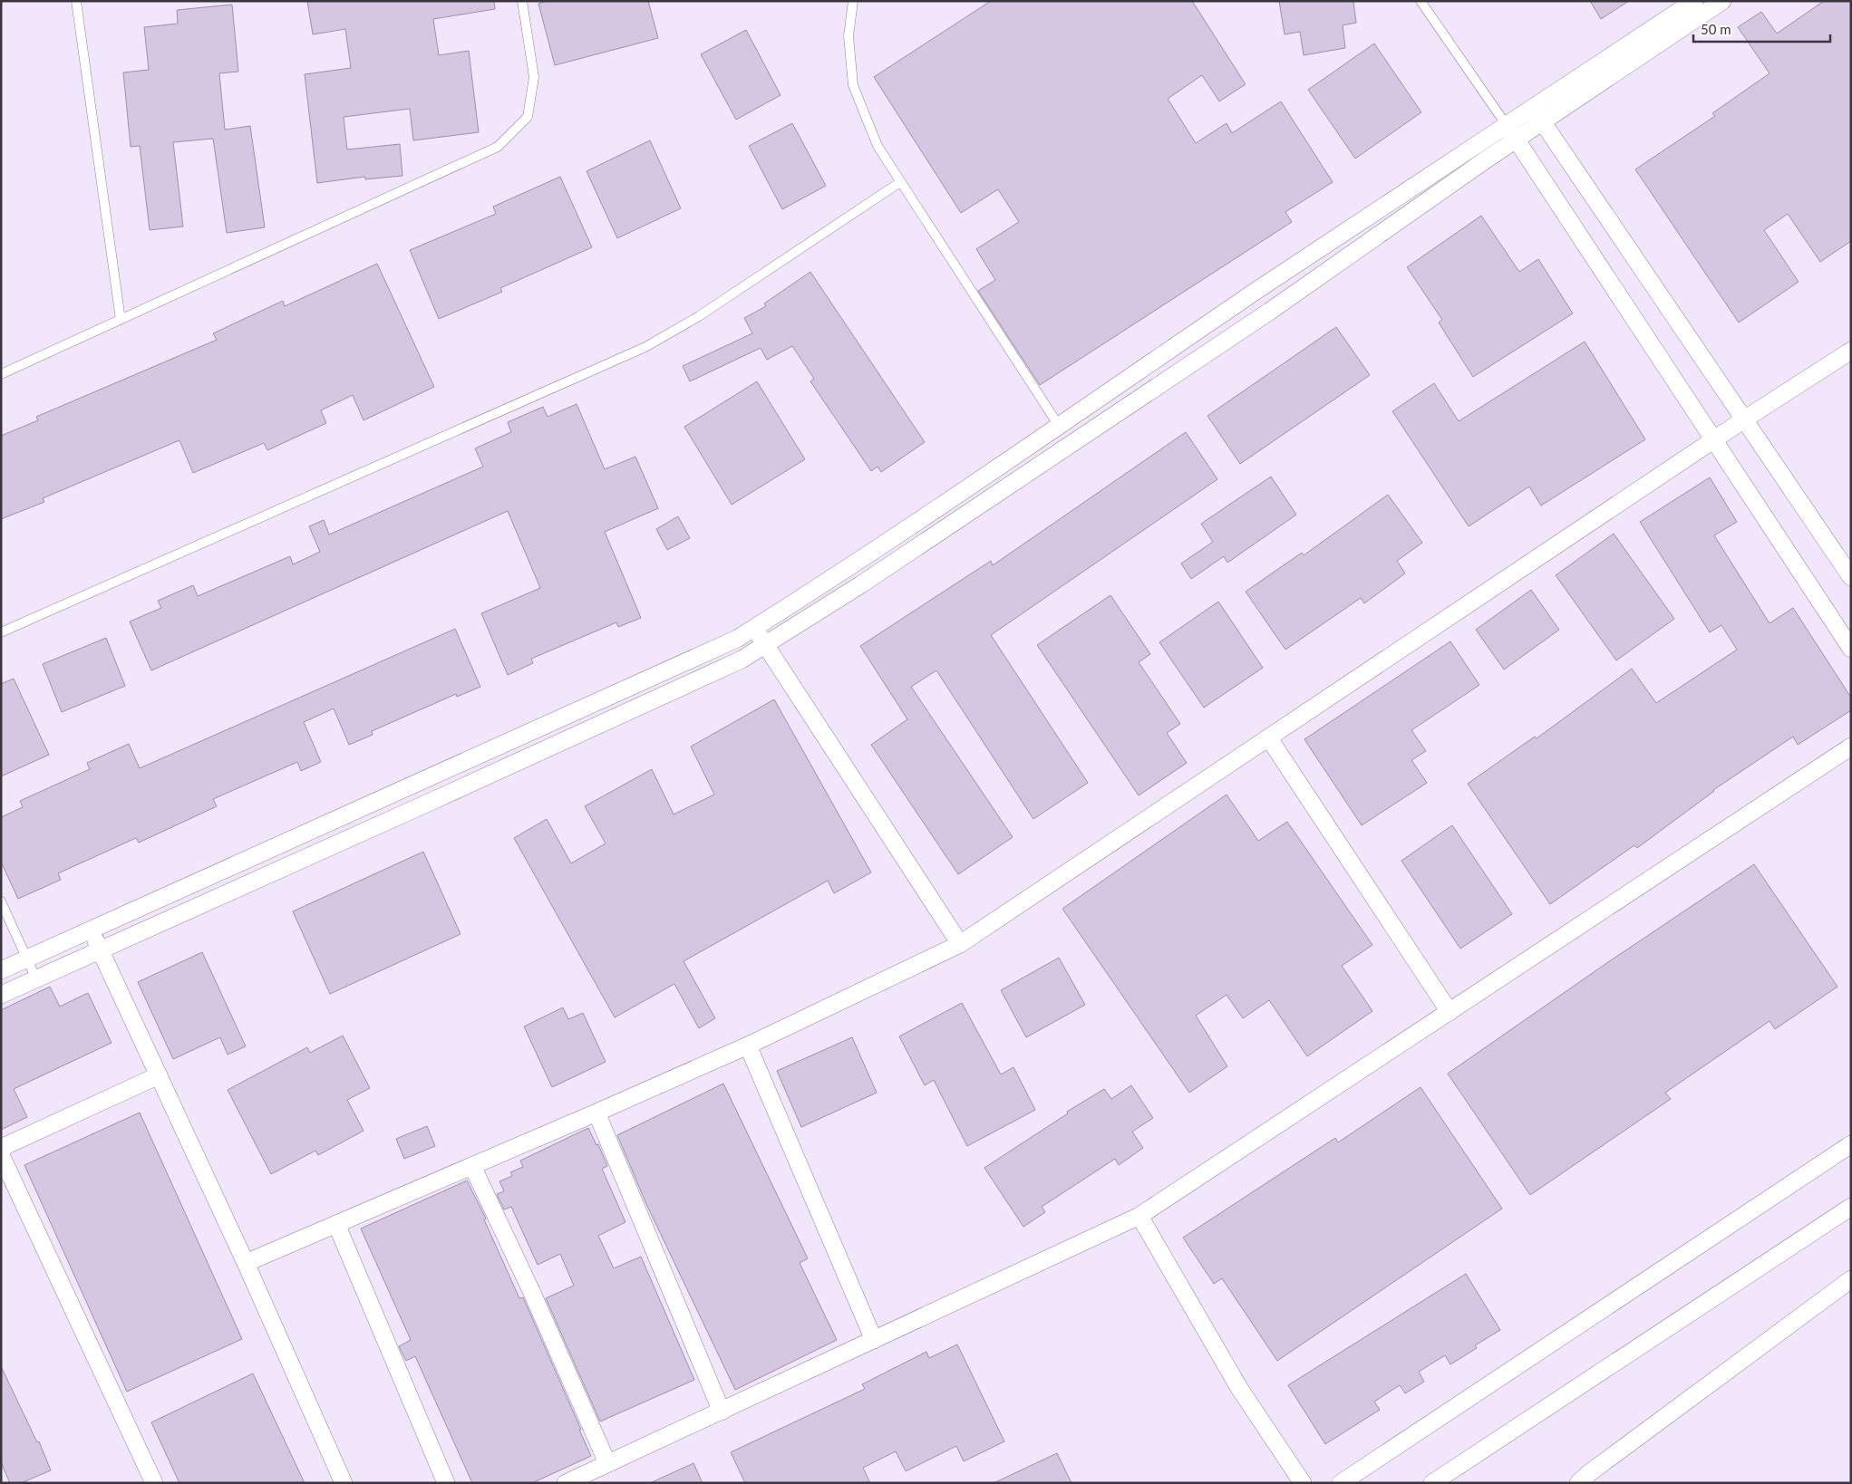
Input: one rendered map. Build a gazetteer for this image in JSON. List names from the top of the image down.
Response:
{
  "scale_bar": "50 m"
}
